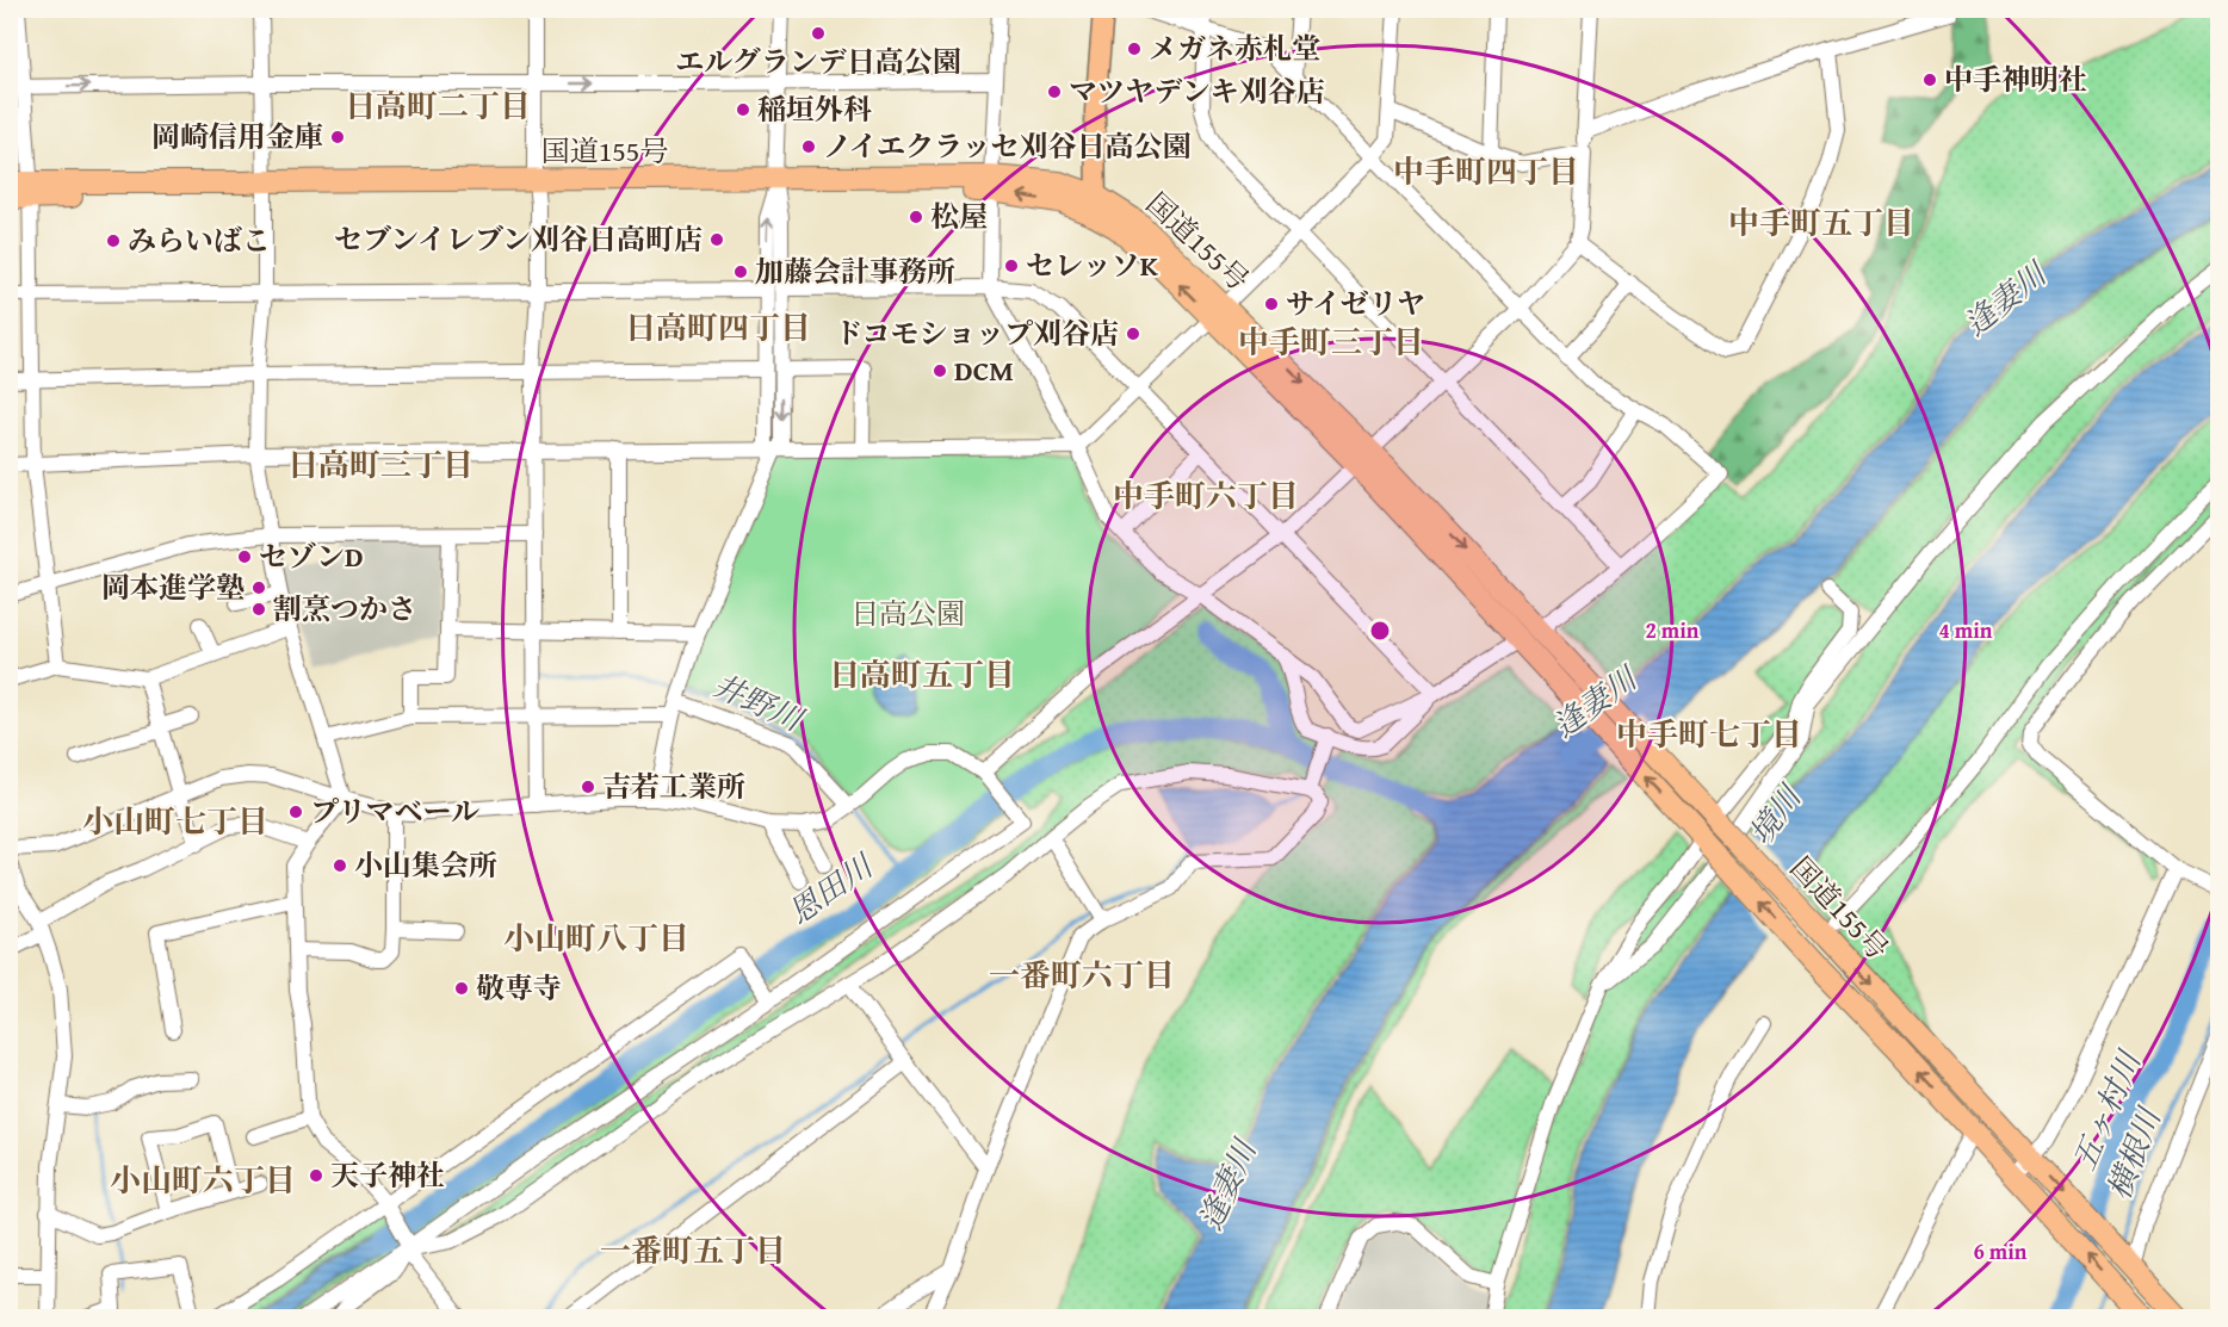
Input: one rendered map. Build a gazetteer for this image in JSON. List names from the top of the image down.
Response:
{
  "streets": {
    "highway": ["国道155号"]
  },
  "districts": [
    "日高町二丁目",
    "中手町四丁目",
    "中手町五丁目",
    "日高町四丁目",
    "中手町三丁目",
    "日高町三丁目",
    "中手町六丁目",
    "日高町五丁目",
    "中手町七丁目",
    "小山町七丁目",
    "小山町八丁目",
    "一番町六丁目",
    "小山町六丁目",
    "一番町五丁目"
  ],
  "water": [
    "逢妻川",
    "井野川",
    "境川",
    "恩田川",
    "五ヶ村川",
    "横根川"
  ],
  "parks": ["日高公園"],
  "places": [
    "エルグランデ日高公園",
    "メガネ赤札堂",
    "中手神明社",
    "マツヤデンキ刈谷店",
    "稲垣外科",
    "岡崎信用金庫",
    "ノイエクラッセ刈谷日高公園",
    "松屋",
    "セブンイレブン刈谷日高町店",
    "みらいばこ",
    "セレッソK",
    "加藤会計事務所",
    "サイゼリヤ",
    "ドコモショップ刈谷店",
    "DCM",
    "セゾンD",
    "岡本進学塾",
    "割烹つかさ",
    "吉若工業所",
    "プリマベール",
    "小山集会所",
    "敬専寺",
    "天子神社"
  ],
  "rings": ["2 min", "4 min", "6 min"]
}
